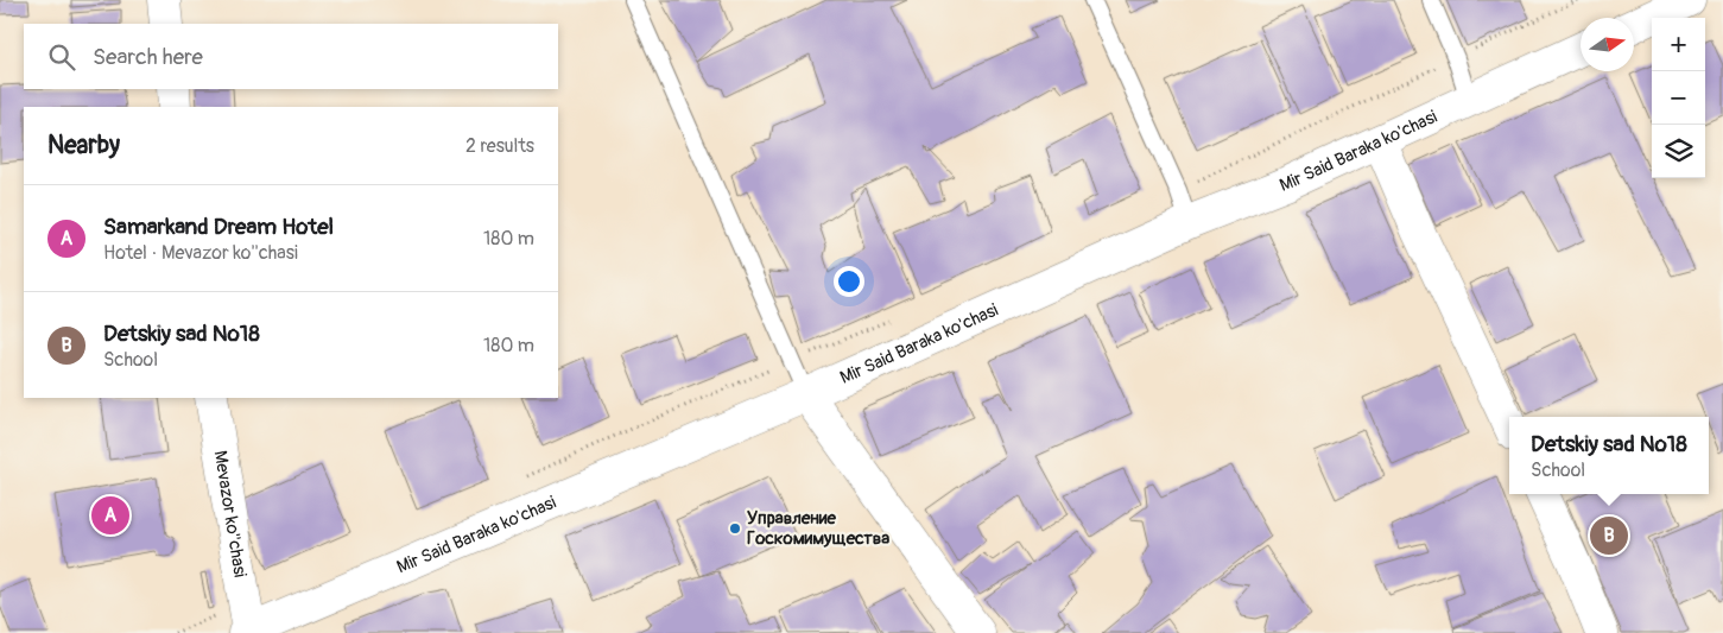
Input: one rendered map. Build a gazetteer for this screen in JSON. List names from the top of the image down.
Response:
{
  "streets": {
    "street": ["Mir Said Baraka ko'chasi", "Mevazor ko''chasi"]
  },
  "crossings": [
    ["Mir Said Baraka ko'chasi", "Mevazor ko''chasi"]
  ],
  "places": ["Управление Госкомимущества"],
  "north": "right",
  "page": {
    "map_buttons": ["+", "−"],
    "search": "Search here",
    "heading": ["Nearby", "2 results"],
    "list": [
      {
        "mark": "A",
        "name": "Samarkand Dream Hotel",
        "note": "Hotel · Mevazor ko''chasi",
        "value": "180 m"
      },
      {
        "mark": "B",
        "name": "Detskiy sad №18",
        "note": "School",
        "value": "180 m"
      }
    ],
    "popup": ["Detskiy sad №18", "School"],
    "pins": ["A", "B"]
  }
}
